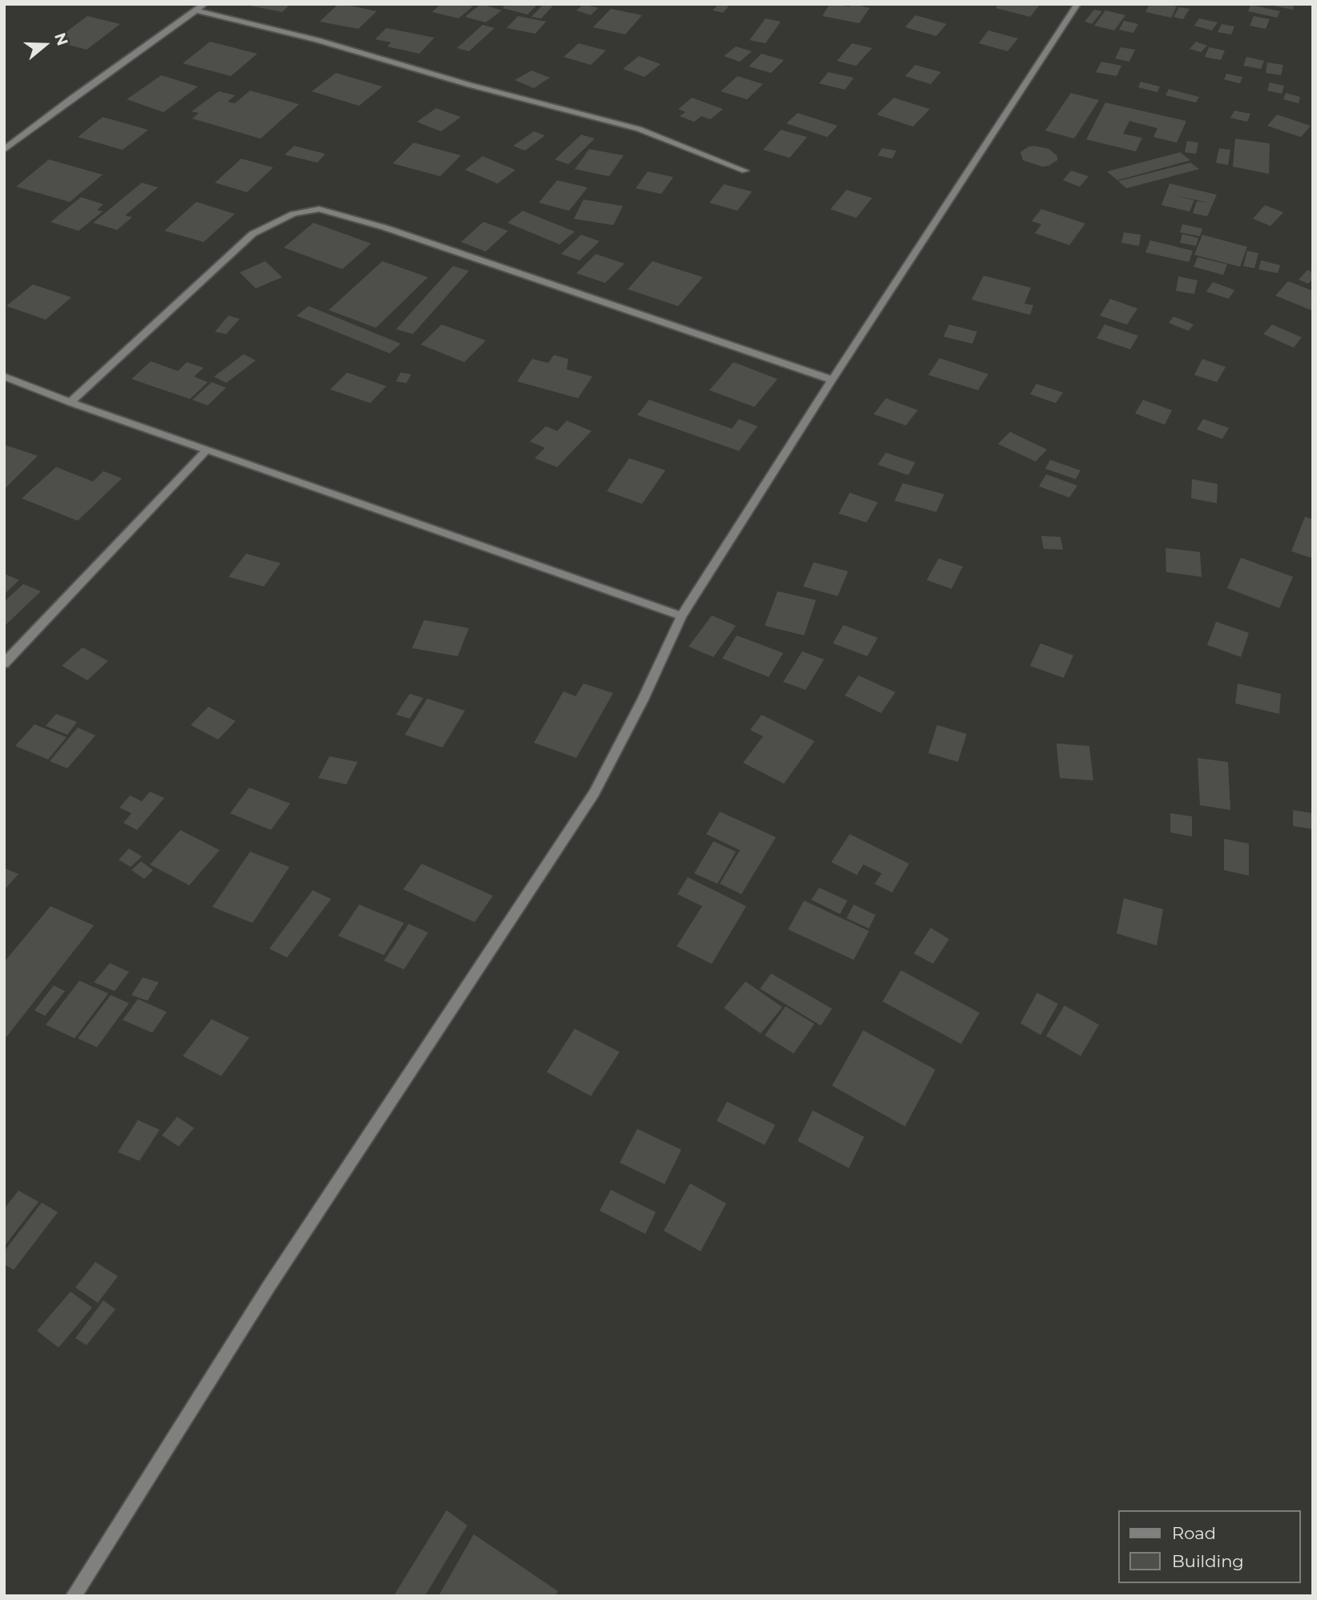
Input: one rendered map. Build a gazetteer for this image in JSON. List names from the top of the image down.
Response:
{
  "legend": ["Road", "Building"],
  "north": "right"
}
